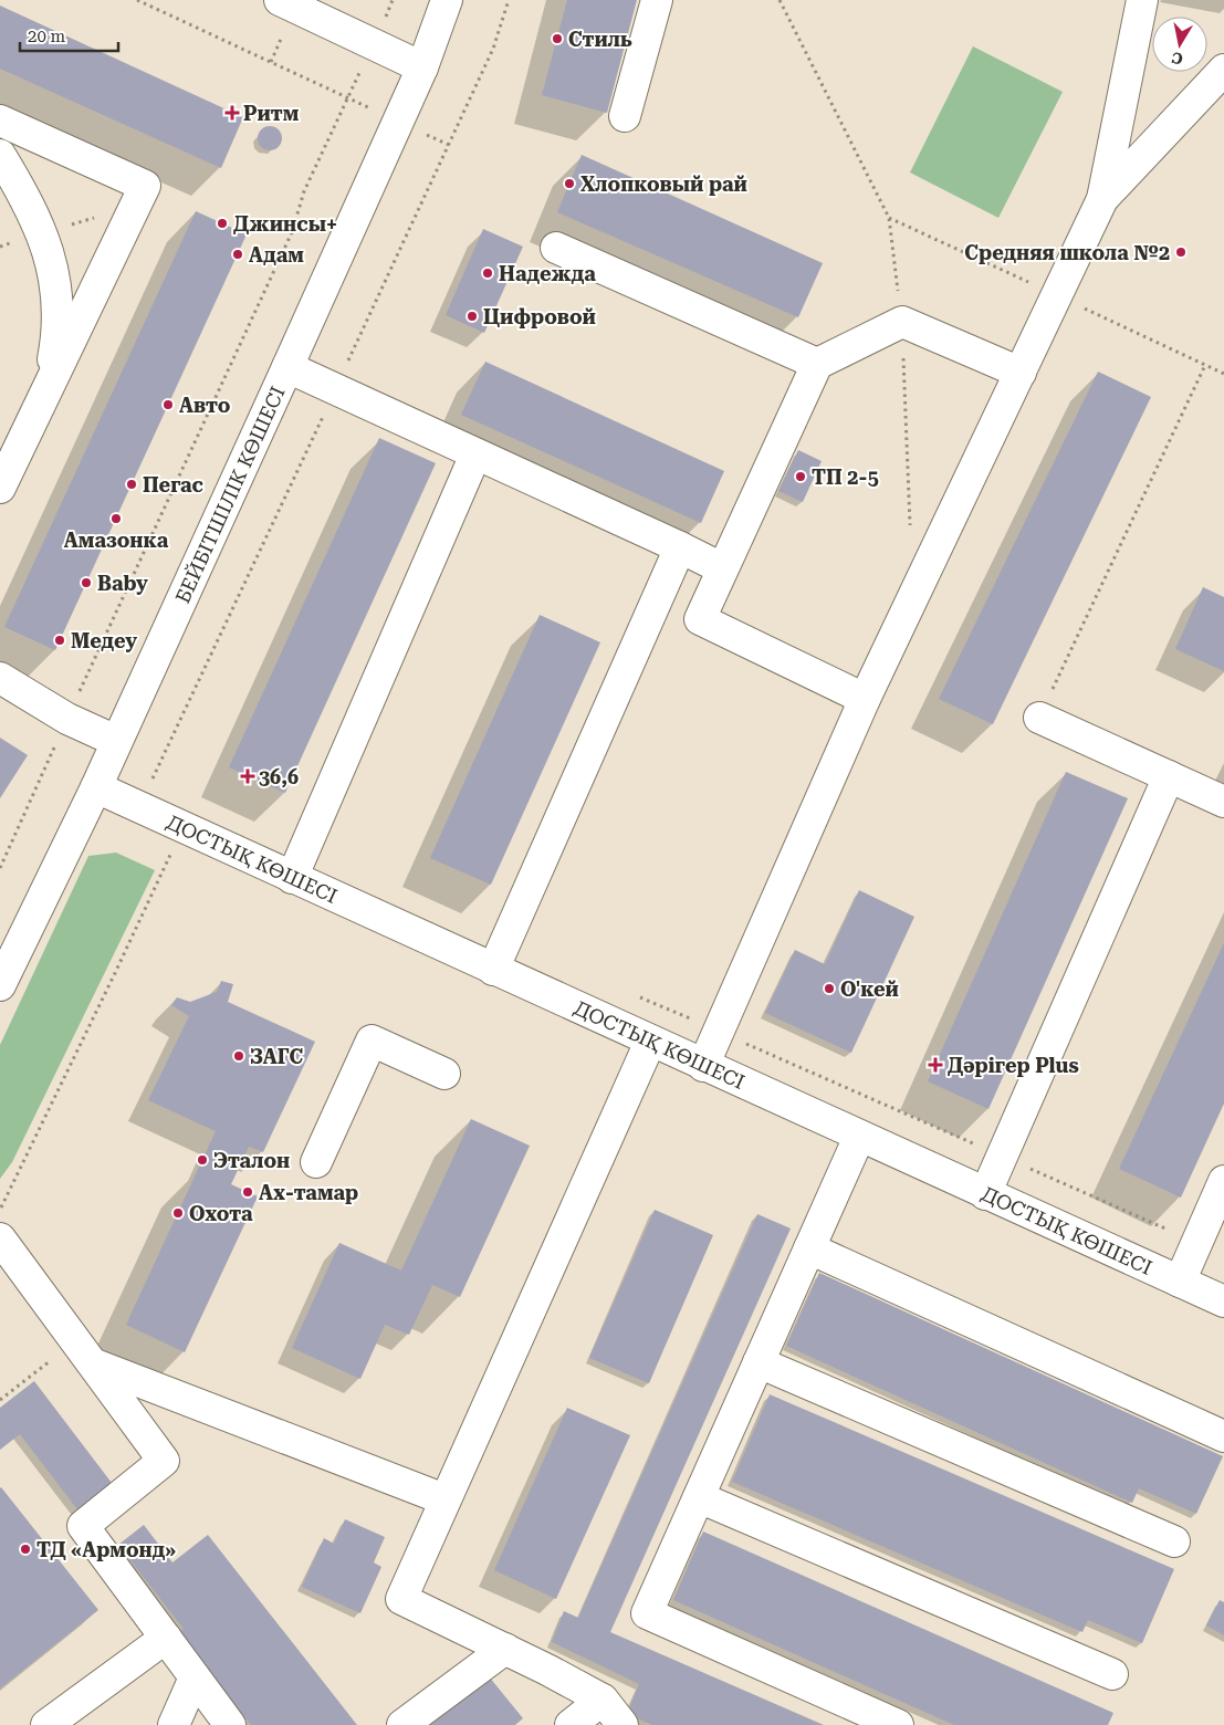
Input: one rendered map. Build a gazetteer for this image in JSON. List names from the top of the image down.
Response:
{
  "streets": {
    "street": ["БЕЙБІТШІЛІК КӨШЕСІ", "ДОСТЫҚ КӨШЕСІ"]
  },
  "crossings": [
    ["БЕЙБІТШІЛІК КӨШЕСІ", "ДОСТЫҚ КӨШЕСІ"]
  ],
  "places": {
    "other": [
      "Стиль",
      "Хлопковый рай",
      "Джинсы+",
      "Средняя школа №2",
      "Адам",
      "Надежда",
      "Цифровой",
      "Авто",
      "ТП 2-5",
      "Пегас",
      "Амазонка",
      "Baby",
      "Медеу",
      "О'кей",
      "ЗАГС",
      "Эталон",
      "Ах-тамар",
      "Охота",
      "ТД «Армонд»"
    ],
    "health": ["Ритм", "36,6", "Дәрігер Plus"]
  },
  "scale_bar": "20 m",
  "north": "bottom"
}
